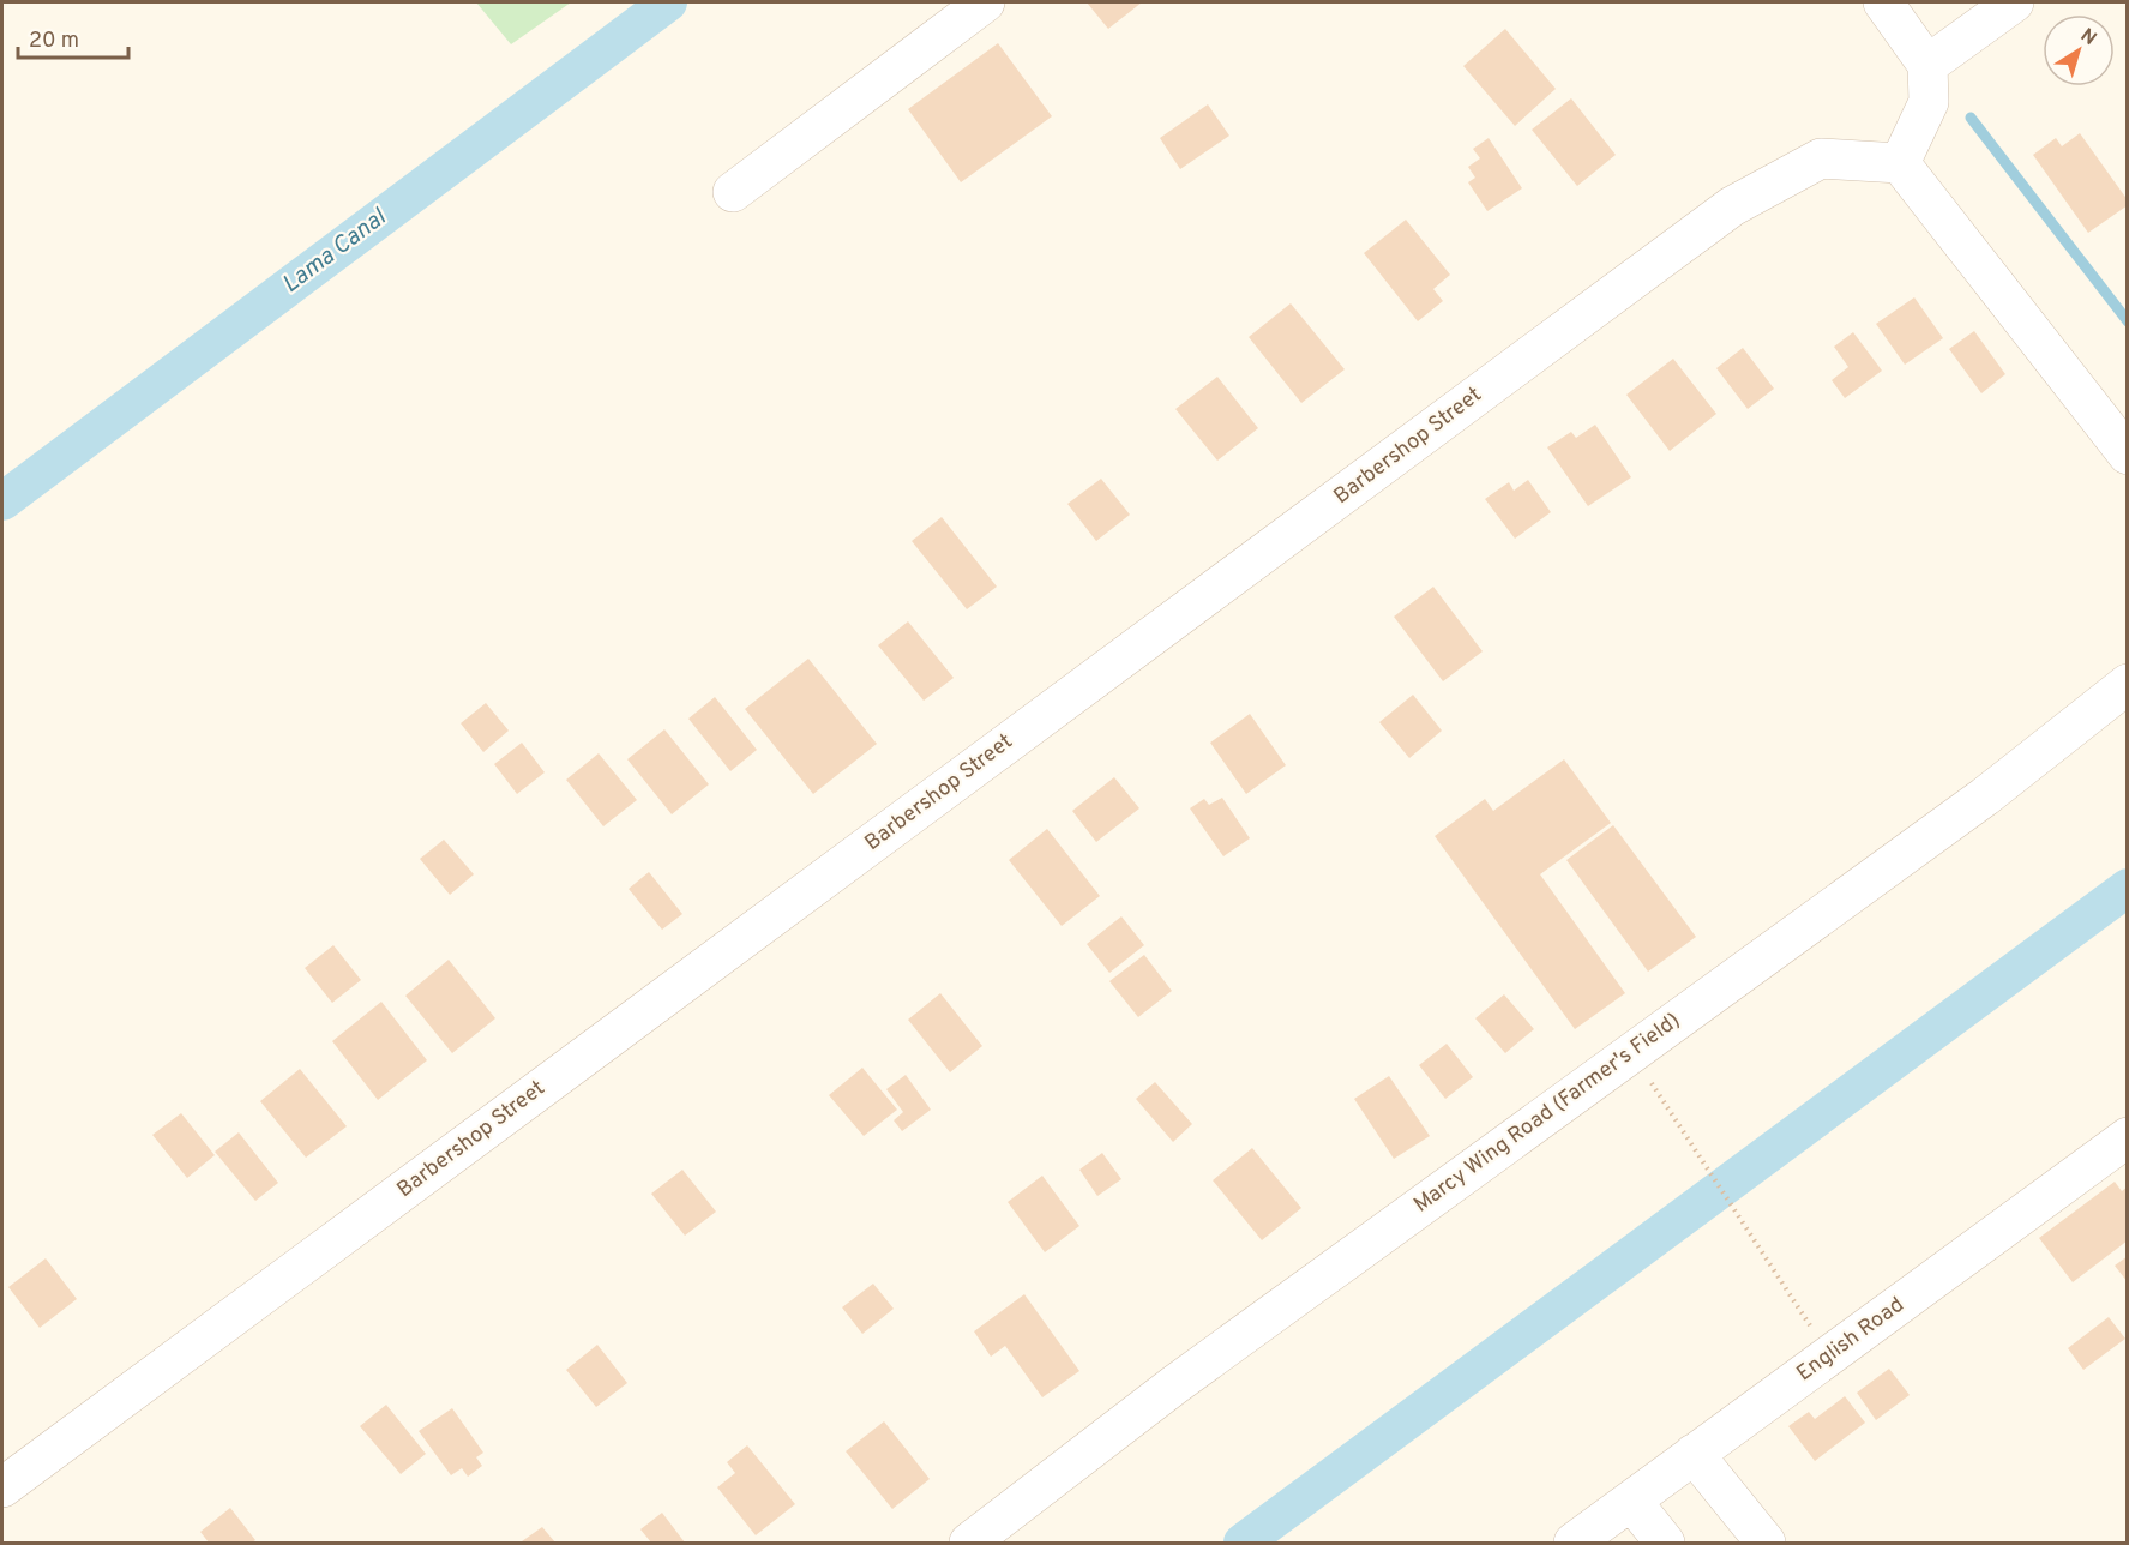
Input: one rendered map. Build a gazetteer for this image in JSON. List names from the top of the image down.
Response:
{
  "streets": {
    "street": ["Barbershop Street", "Marcy Wing Road (Farmer's Field)", "English Road"]
  },
  "water": ["Lama Canal"],
  "scale_bar": "20 m",
  "north": "top right"
}
